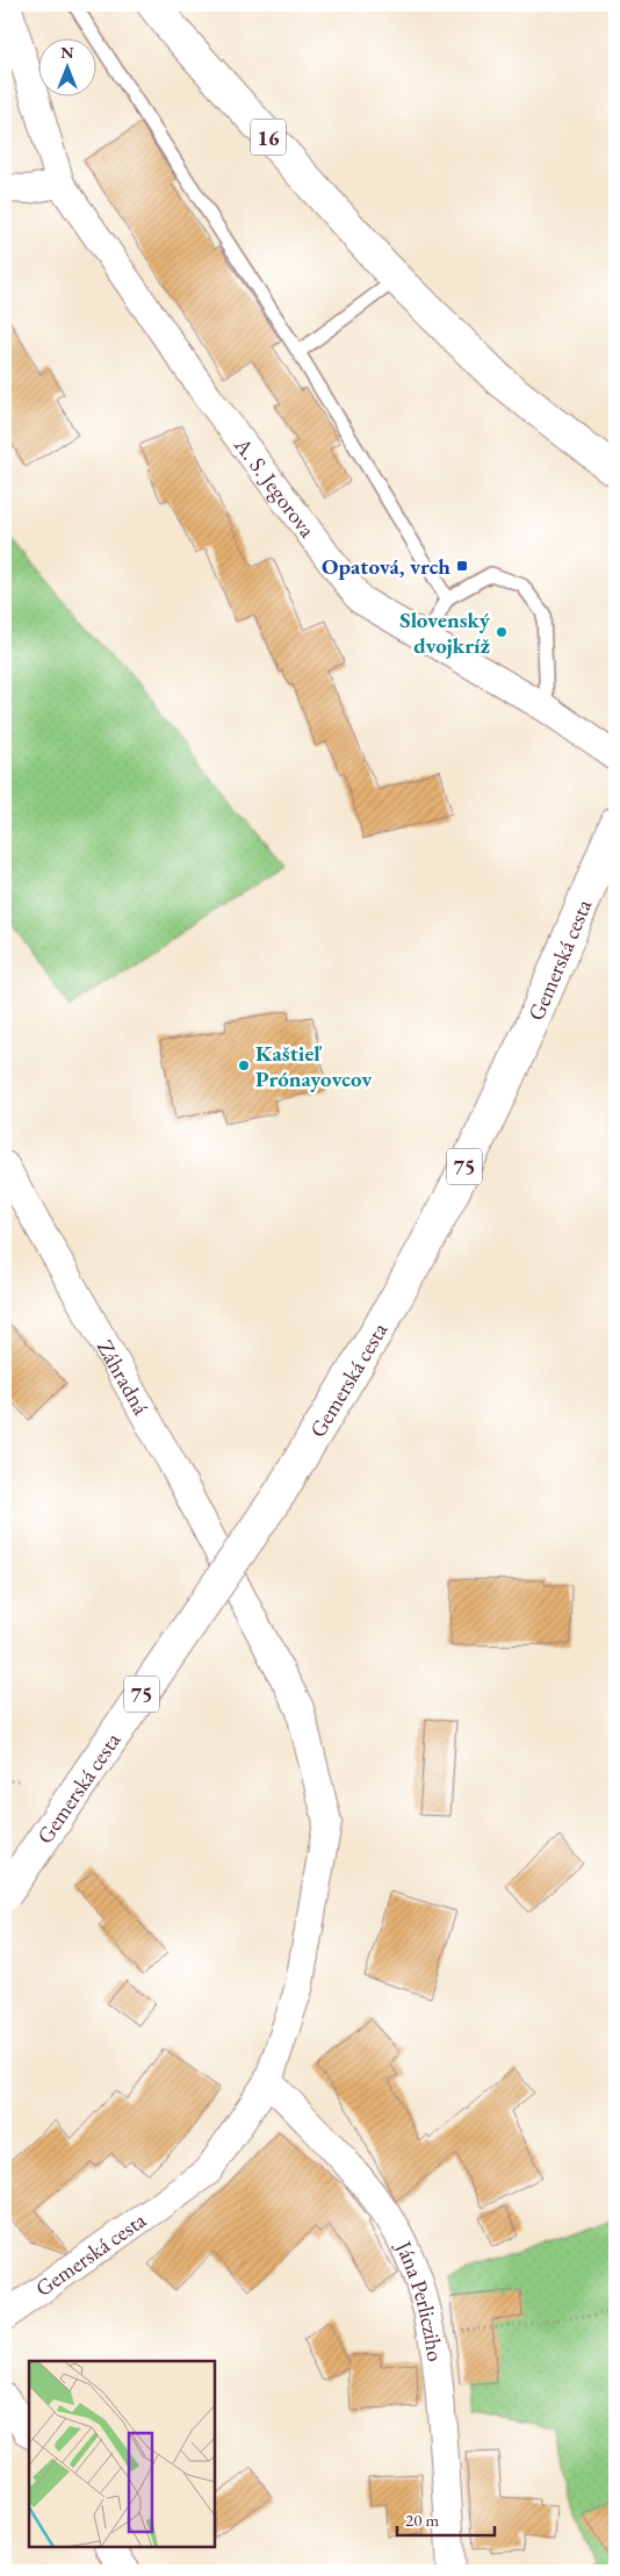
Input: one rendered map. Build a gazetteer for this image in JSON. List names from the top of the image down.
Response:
{
  "streets": {
    "main road": ["16", "Gemerská cesta", "75"],
    "street": ["A. S. Jegorova", "Záhradná", "Jána Perlicziho"]
  },
  "crossings": [
    ["Gemerská cesta", "Záhradná"],
    ["Gemerská cesta", "Jána Perlicziho"]
  ],
  "places": {
    "transit": ["Opatová, vrch"],
    "other": ["Slovenský dvojkríž", "Kaštieľ Prónayovcov"]
  },
  "scale_bar": "20 m",
  "north": "top"
}
